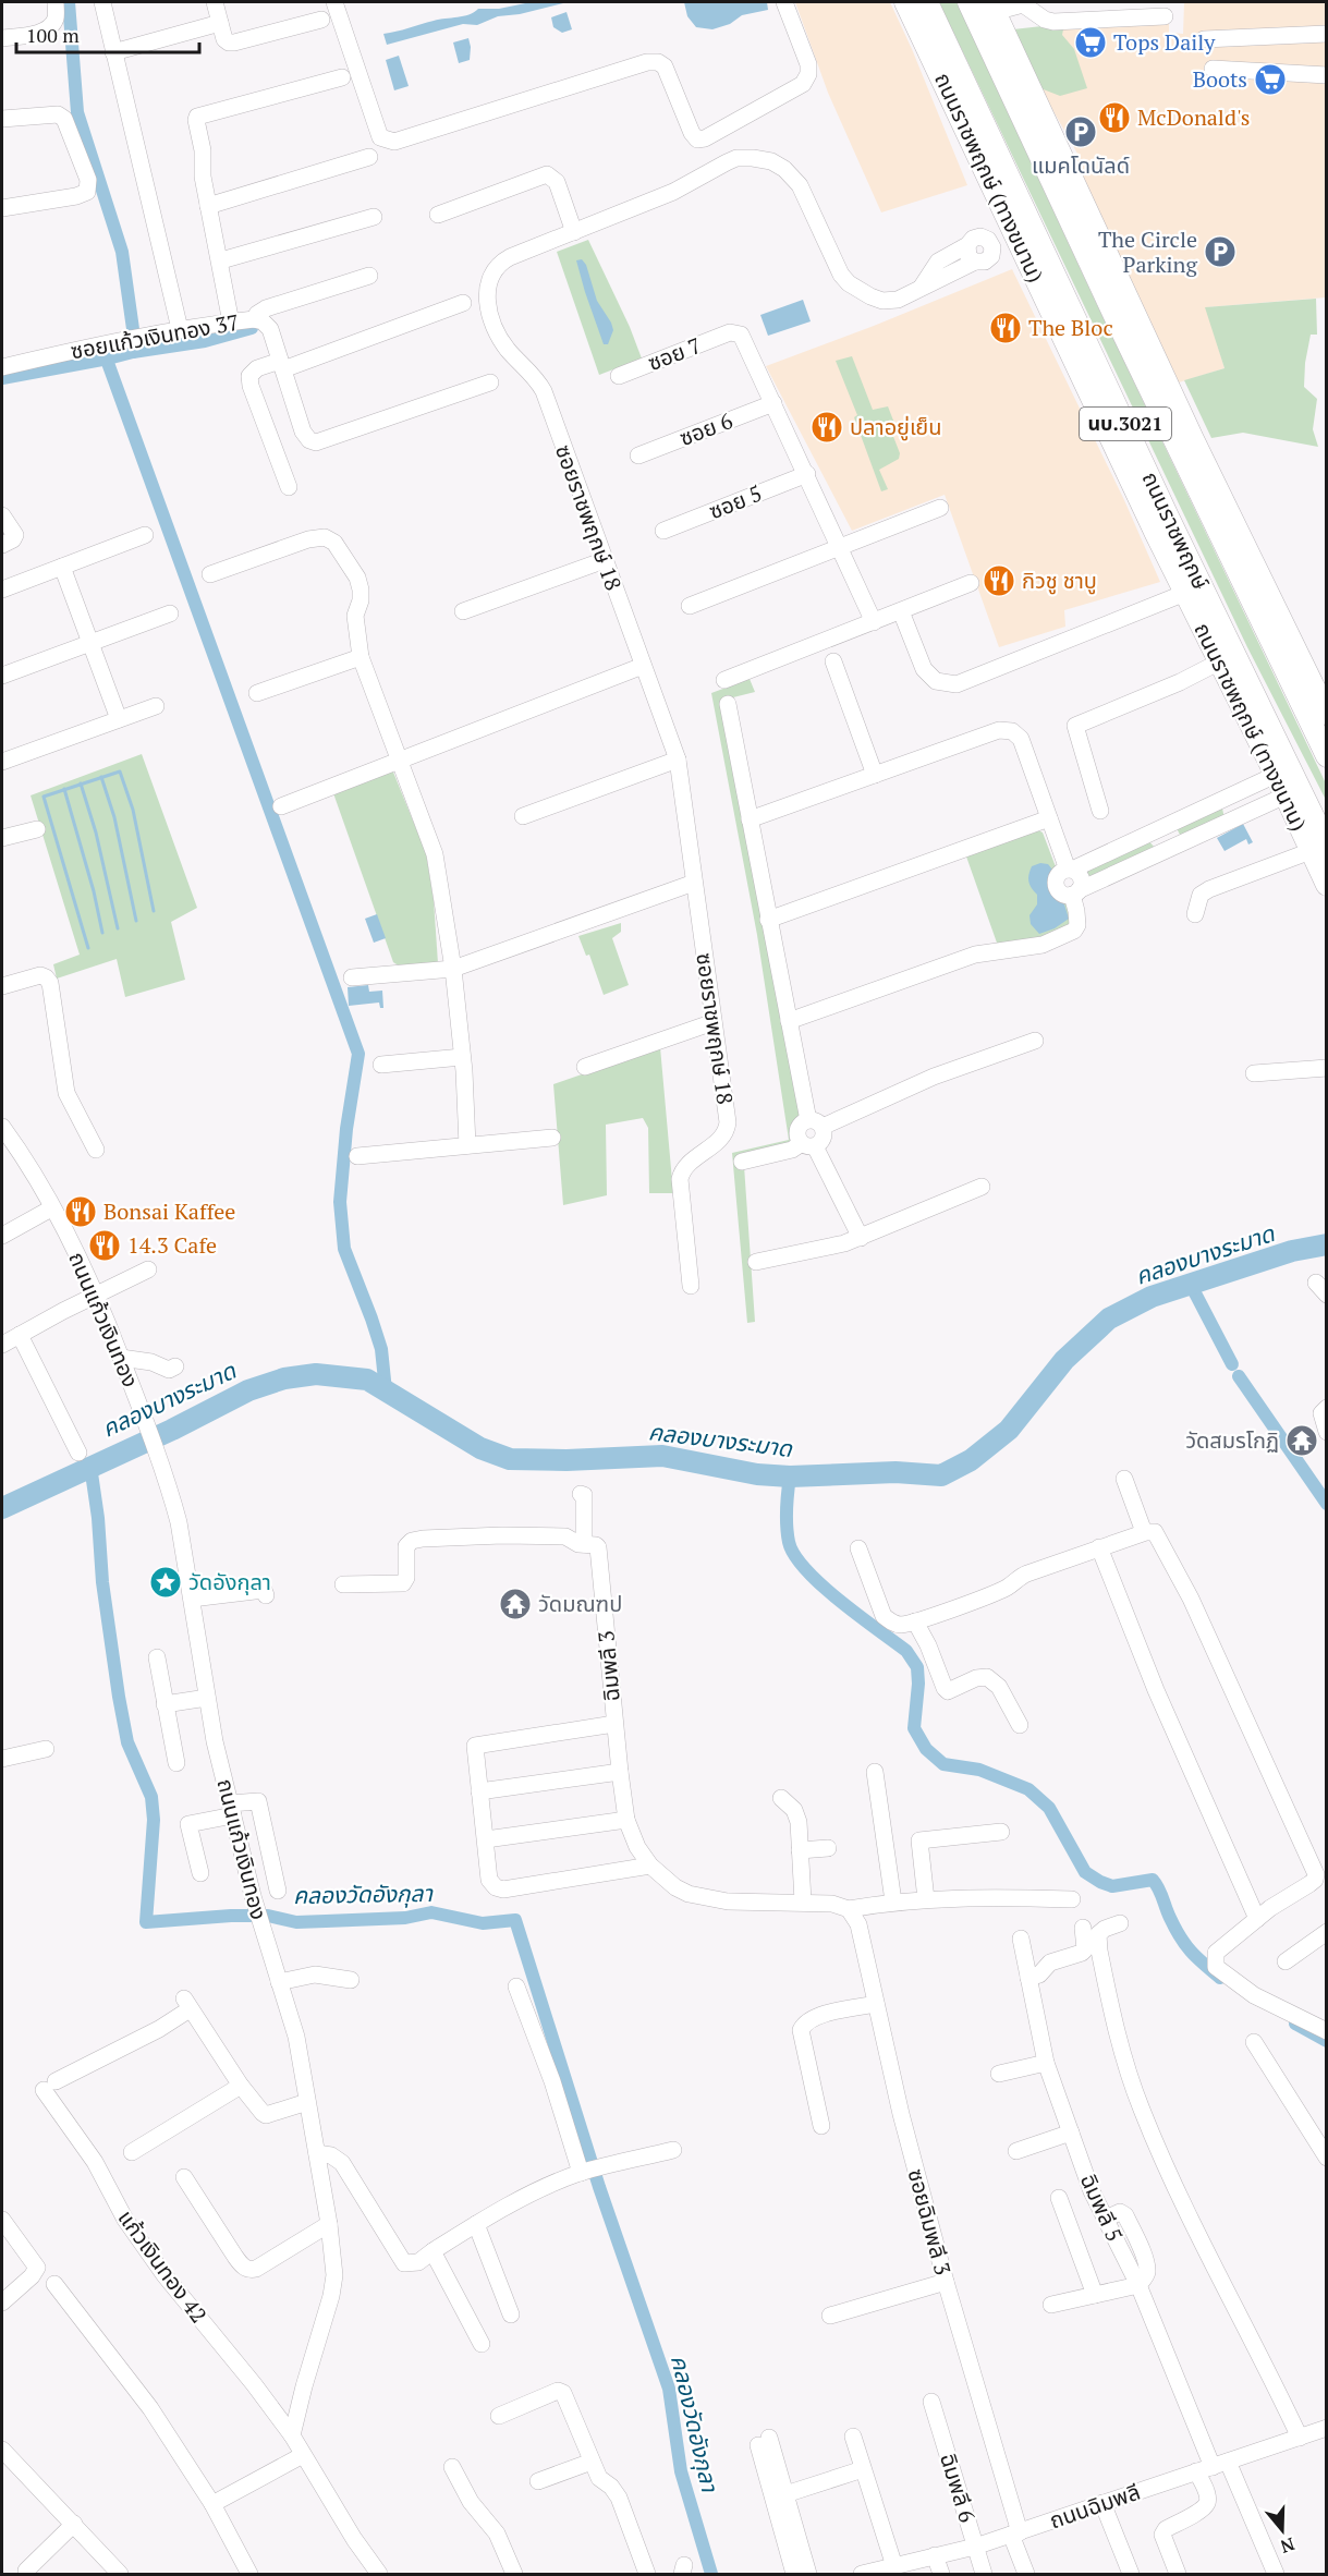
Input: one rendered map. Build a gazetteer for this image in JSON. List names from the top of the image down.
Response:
{
  "streets": {
    "main road": ["ถนนราชพฤกษ์ (ทางขนาน)", "นบ.3021", "ถนนราชพฤกษ์"],
    "street": [
      "ซอยแก้วเงินทอง 37",
      "ซอย 7",
      "ซอย 6",
      "ซอย 5",
      "ซอยราชพฤกษ์ 18",
      "ถนนแก้วเงินทอง",
      "ฉิมพลี 3",
      "ฉิมพลี 5",
      "ซอยฉิมพลี 3",
      "แก้วเงินทอง 42",
      "ฉิมพลี 6",
      "ถนนฉิมพลี"
    ]
  },
  "crossings": [
    ["ถนนราชพฤกษ์ (ทางขนาน)", "ซอยราชพฤกษ์ 18"],
    ["ถนนราชพฤกษ์ (ทางขนาน)", "ถนนราชพฤกษ์"],
    ["ซอย 7", "ซอย 6"],
    ["นบ.3021", "ถนนราชพฤกษ์"],
    ["ถนนแก้วเงินทอง", "แก้วเงินทอง 42"],
    ["ฉิมพลี 3", "ซอยฉิมพลี 3"],
    ["ฉิมพลี 5", "ถนนฉิมพลี"],
    ["ซอยฉิมพลี 3", "ถนนฉิมพลี"],
    ["ฉิมพลี 6", "ถนนฉิมพลี"]
  ],
  "water": ["คลองบางระมาด", "คลองวัดอังกุลา"],
  "places": {
    "supermarket": ["Tops Daily", "Boots"],
    "restaurant": [
      "McDonald's",
      "The Bloc",
      "ปลาอยู่เย็น",
      "กิวชู ชาบู",
      "Bonsai Kaffee",
      "14.3 Cafe"
    ],
    "parking": ["แมคโดนัลด์", "The Circle Parking"],
    "temple": ["วัดสมรโกฏิ", "วัดมณฑป"],
    "place": ["วัดอังกุลา"]
  },
  "scale_bar": "100 m",
  "north": "bottom"
}
